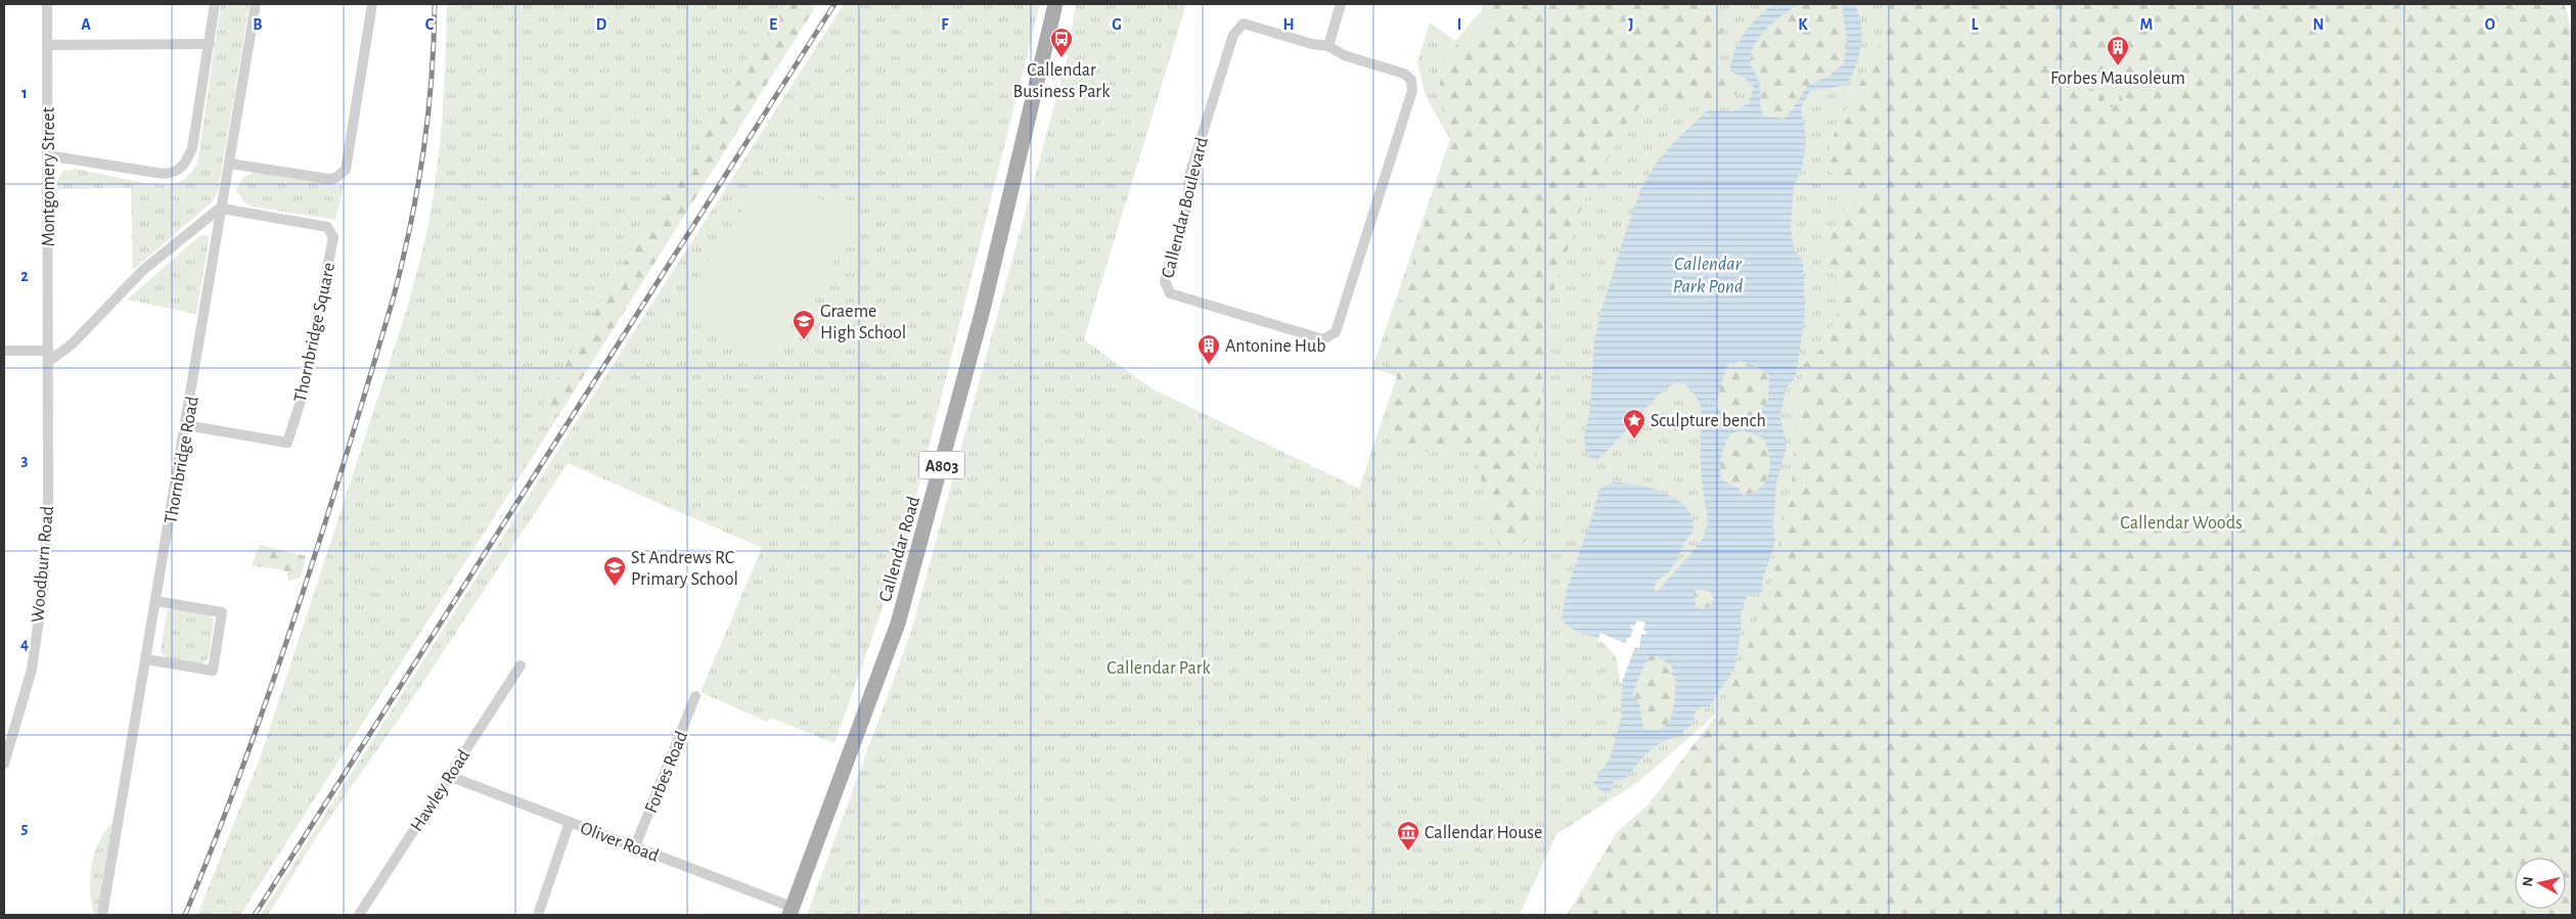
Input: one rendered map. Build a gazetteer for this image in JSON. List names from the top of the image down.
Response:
{
  "streets": {
    "main road": ["A803", "Callendar Road"],
    "street": [
      "Montgomery Street",
      "Callendar Boulevard",
      "Thornbridge Square",
      "Thornbridge Road",
      "Woodburn Road",
      "Forbes Road",
      "Hawley Road",
      "Oliver Road"
    ]
  },
  "crossings": [
    ["Montgomery Street", "Woodburn Road"],
    ["Thornbridge Square", "Thornbridge Road"],
    ["Callendar Road", "Oliver Road"],
    ["Forbes Road", "Oliver Road"],
    ["Hawley Road", "Oliver Road"]
  ],
  "water": ["Callendar Park Pond"],
  "parks": ["Callendar Woods", "Callendar Park"],
  "places": {
    "bus stop": ["Callendar Business Park"],
    "building": ["Forbes Mausoleum", "Antonine Hub"],
    "school or university": ["Graeme High School", "St Andrews RC Primary School"],
    "place": ["Sculpture bench"],
    "museum": ["Callendar House"]
  },
  "north": "left",
  "grid": {
    "columns": [
      "A",
      "B",
      "C",
      "D",
      "E",
      "F",
      "G",
      "H",
      "I",
      "J",
      "K",
      "L",
      "M",
      "N",
      "O"
    ],
    "rows": [
      "1",
      "2",
      "3",
      "4",
      "5"
    ]
  }
}
